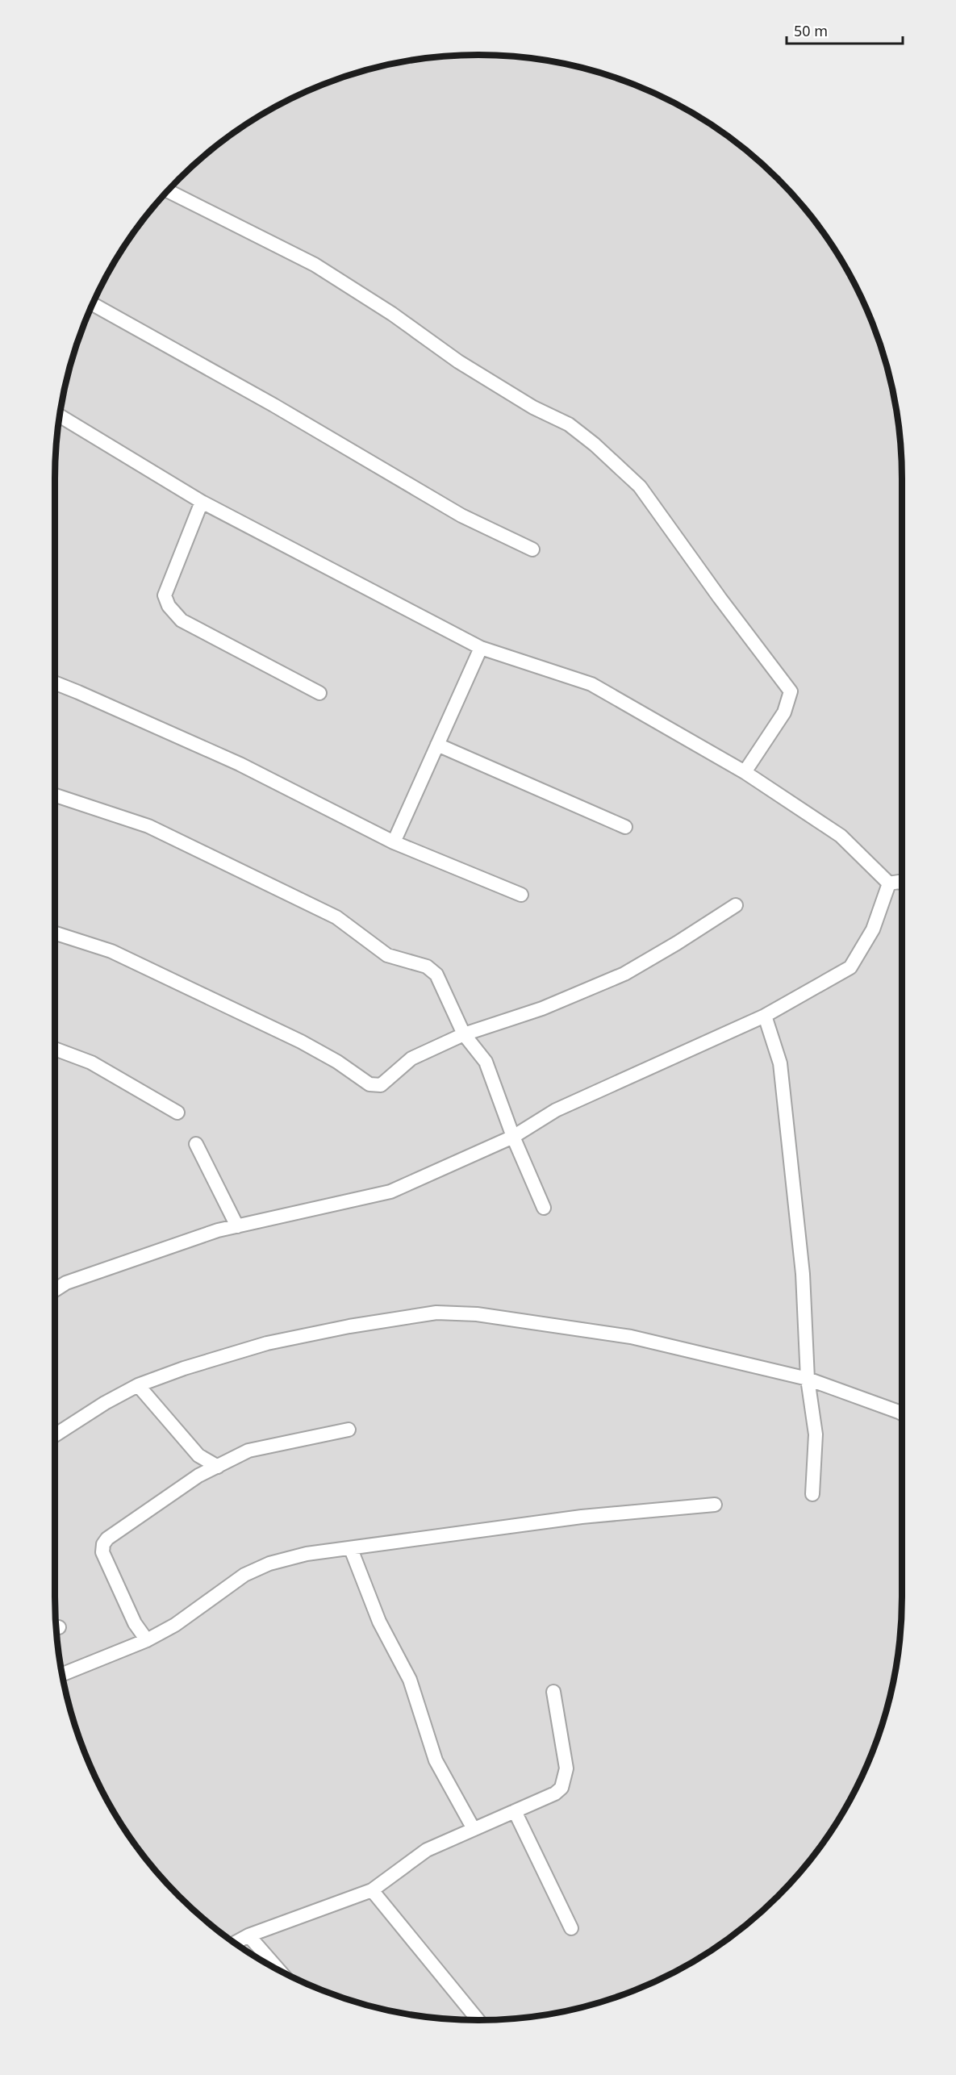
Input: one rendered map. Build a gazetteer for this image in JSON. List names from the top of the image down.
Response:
{
  "scale_bar": "50 m"
}
